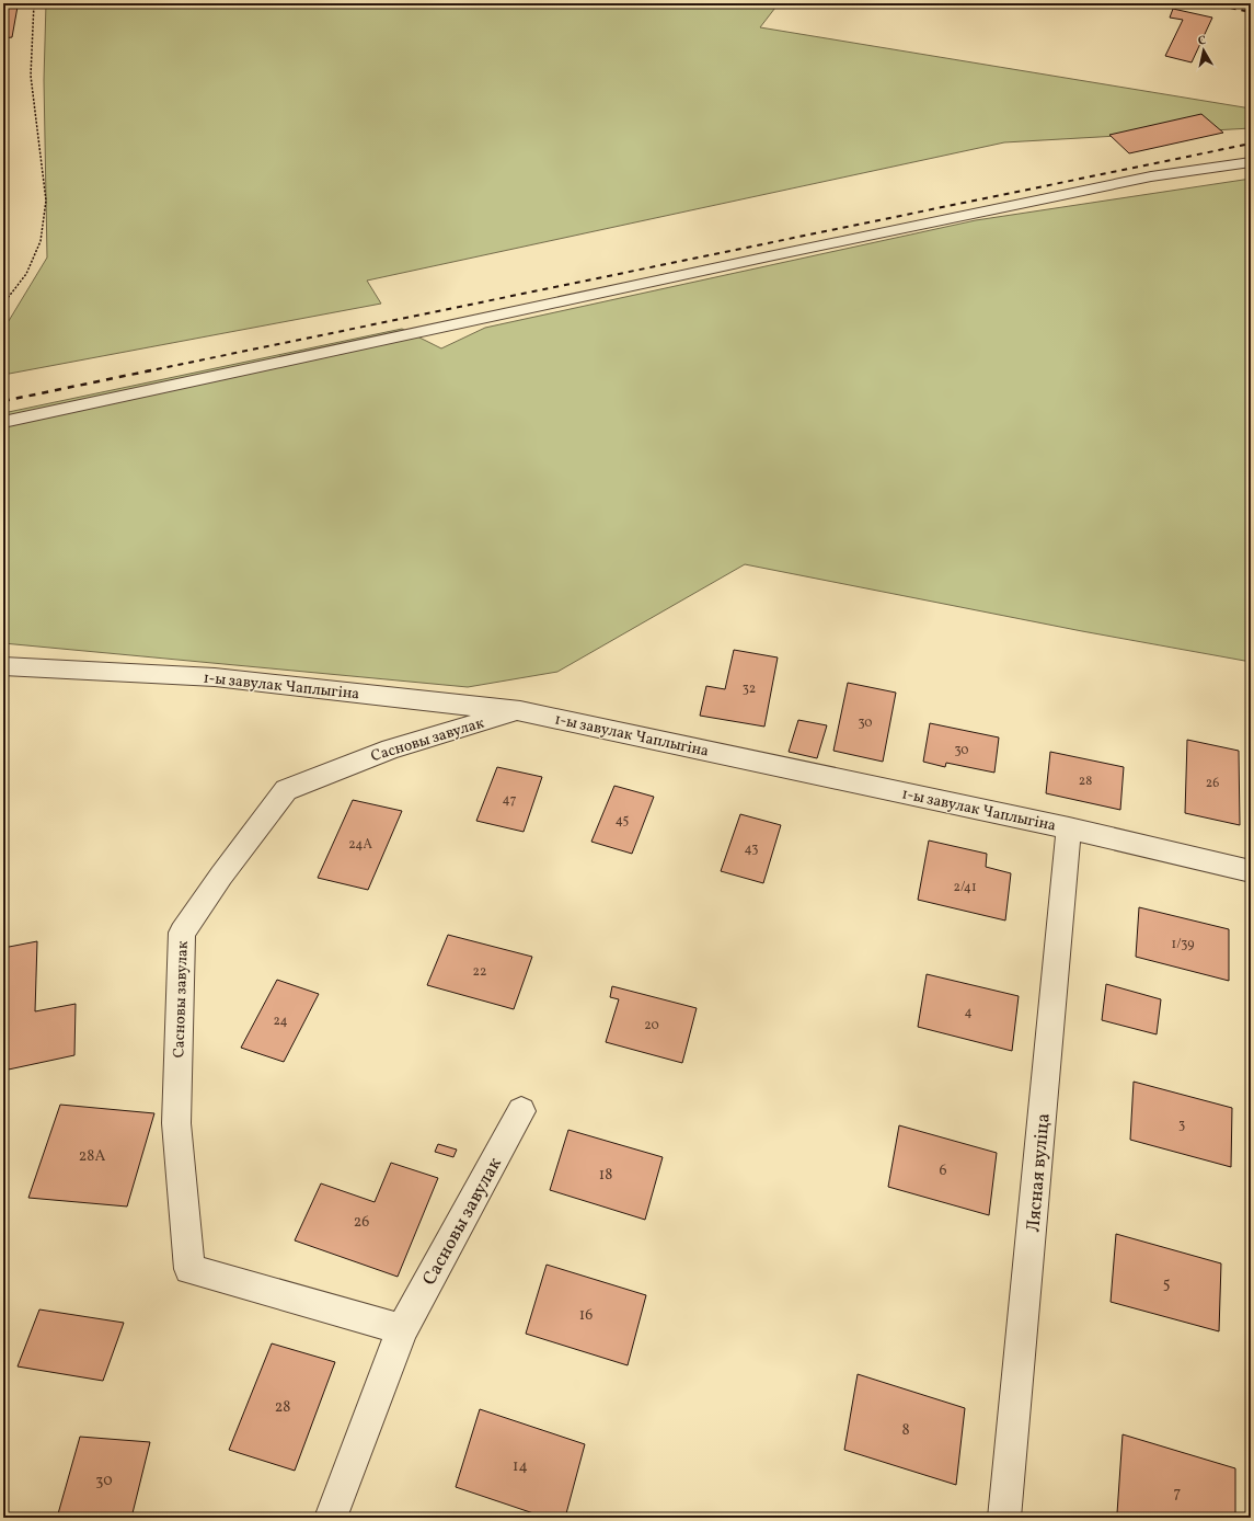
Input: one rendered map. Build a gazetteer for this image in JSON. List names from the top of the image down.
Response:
{
  "streets": {
    "street": ["1-ы завулак Чаплыгіна", "Сасновы завулак", "Лясная вуліца"]
  },
  "crossings": [
    ["1-ы завулак Чаплыгіна", "Сасновы завулак"],
    ["1-ы завулак Чаплыгіна", "Лясная вуліца"]
  ],
  "house_numbers": [
    "32",
    "30",
    "30",
    "28",
    "26",
    "47",
    "45",
    "24А",
    "43",
    "2/41",
    "1/39",
    "22",
    "4",
    "24",
    "20",
    "3",
    "28А",
    "6",
    "18",
    "26",
    "5",
    "16",
    "28",
    "8",
    "14",
    "30",
    "7"
  ],
  "north": "top"
}
